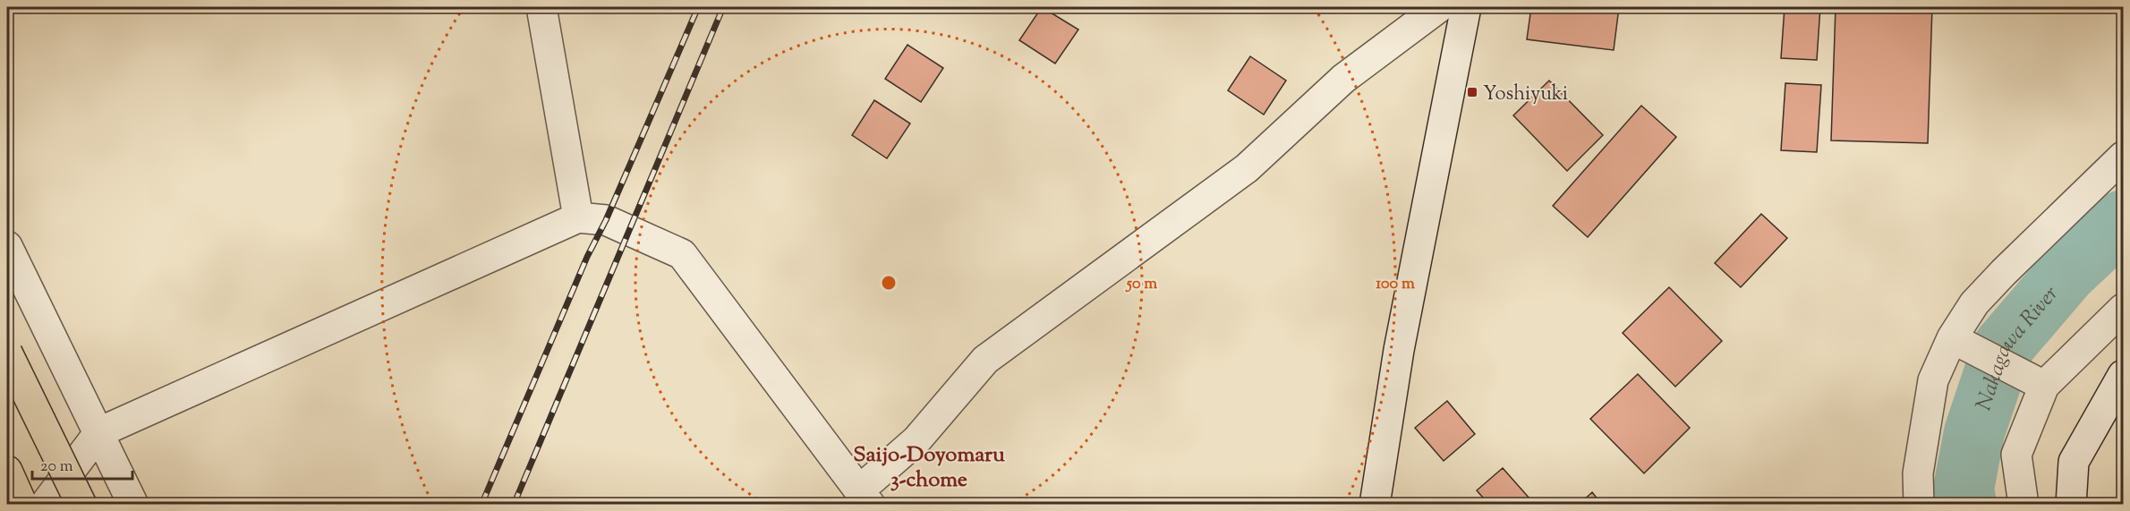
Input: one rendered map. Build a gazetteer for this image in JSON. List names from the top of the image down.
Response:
{
  "districts": ["Saijo-Doyomaru 3-chome"],
  "water": ["Nakagawa River"],
  "places": {
    "transit": ["Yoshiyuki"]
  },
  "scale_bar": "20 m",
  "rings": ["50 m", "100 m"]
}
